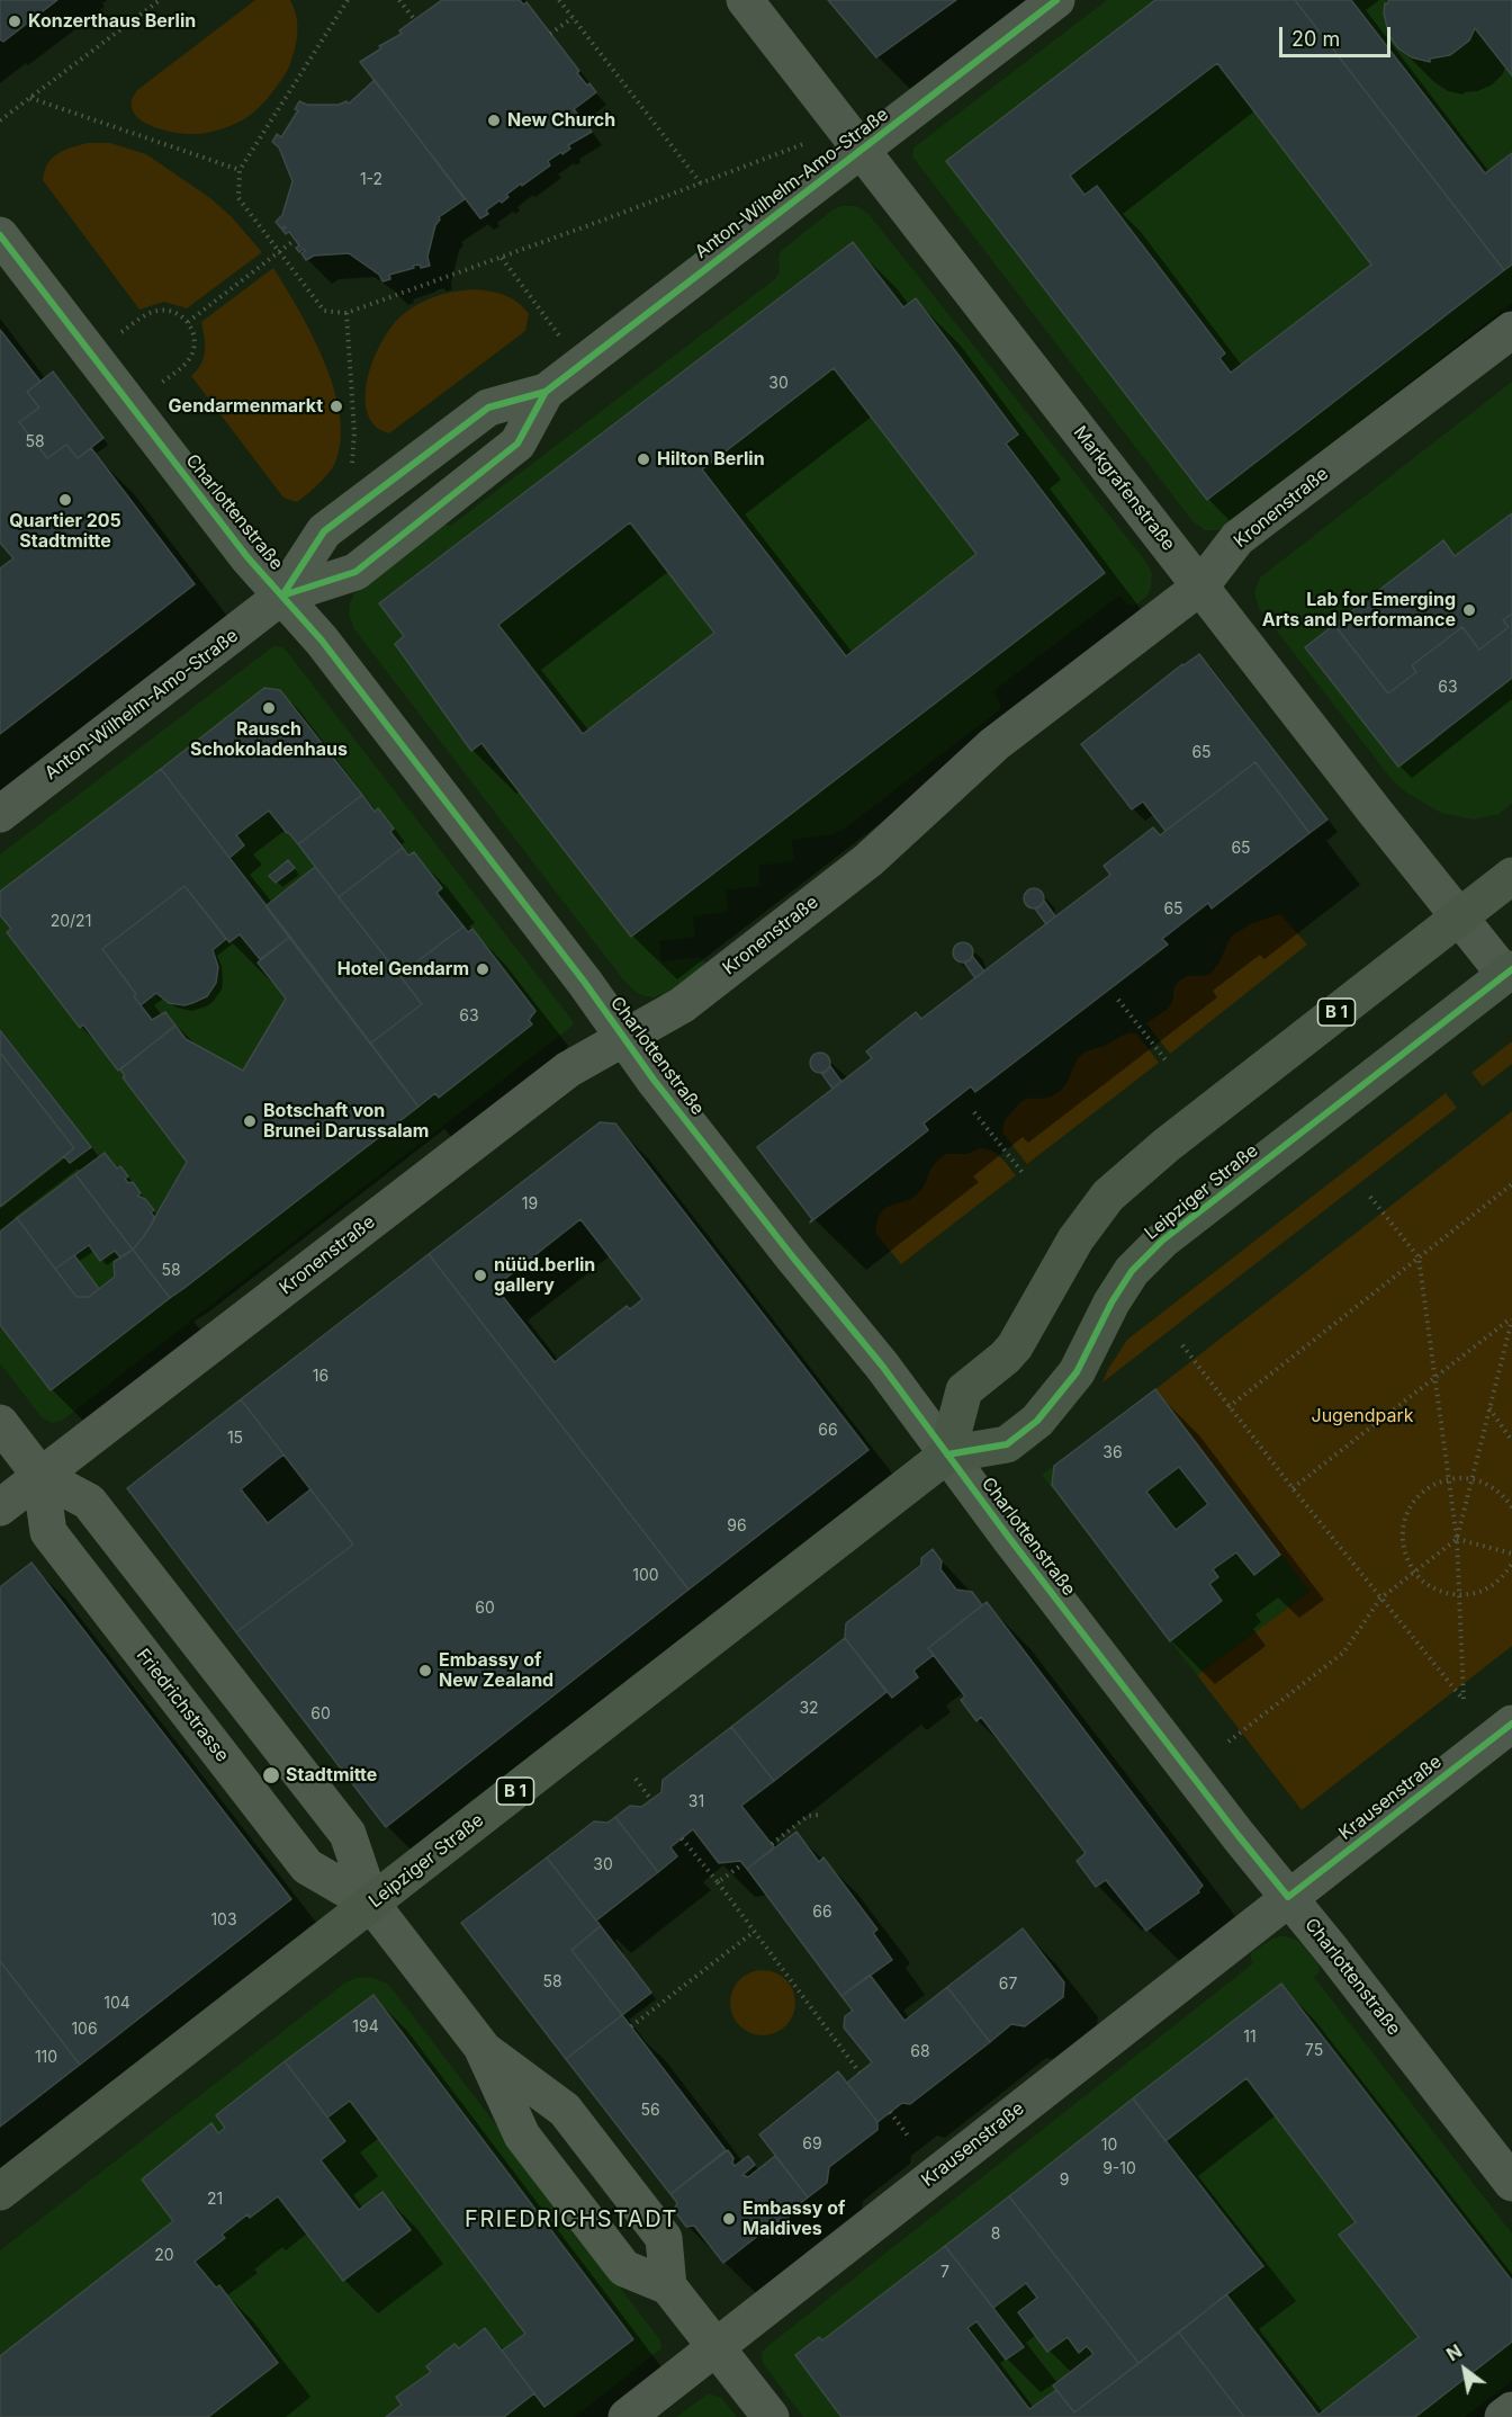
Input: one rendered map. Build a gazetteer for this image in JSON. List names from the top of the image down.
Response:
{
  "streets": {
    "main road": ["B 1", "Leipziger Straße"],
    "street": [
      "Anton-Wilhelm-Amo-Straße",
      "Markgrafenstraße",
      "Kronenstraße",
      "Charlottenstraße",
      "Friedrichstrasse",
      "Krausenstraße"
    ]
  },
  "crossings": [
    ["Anton-Wilhelm-Amo-Straße", "Markgrafenstraße"],
    ["Anton-Wilhelm-Amo-Straße", "Charlottenstraße"],
    ["Markgrafenstraße", "Kronenstraße"],
    ["Markgrafenstraße", "B 1"],
    ["Markgrafenstraße", "Leipziger Straße"],
    ["Kronenstraße", "Charlottenstraße"],
    ["Kronenstraße", "Friedrichstrasse"],
    ["Charlottenstraße", "B 1"],
    ["Charlottenstraße", "Leipziger Straße"],
    ["Charlottenstraße", "Krausenstraße"],
    ["B 1", "Leipziger Straße"],
    ["Leipziger Straße", "Friedrichstrasse"]
  ],
  "districts": ["FRIEDRICHSTADT"],
  "parks": ["Jugendpark"],
  "places": [
    "Konzerthaus Berlin",
    "New Church",
    "Gendarmenmarkt",
    "Hilton Berlin",
    "Quartier 205 Stadtmitte",
    "Lab for Emerging Arts and Performance",
    "Rausch Schokoladenhaus",
    "Hotel Gendarm",
    "Botschaft von Brunei Darussalam",
    "nüüd.berlin gallery",
    "Embassy of New Zealand",
    "Stadtmitte",
    "Embassy of Maldives"
  ],
  "house_numbers": [
    "1-2",
    "30",
    "58",
    "63",
    "65",
    "65",
    "65",
    "20/21",
    "63",
    "19",
    "58",
    "16",
    "66",
    "15",
    "36",
    "96",
    "100",
    "60",
    "32",
    "60",
    "31",
    "30",
    "66",
    "103",
    "58",
    "67",
    "104",
    "194",
    "106",
    "11",
    "75",
    "68",
    "110",
    "56",
    "69",
    "10",
    "9-10",
    "9",
    "21",
    "8",
    "20",
    "7"
  ],
  "scale_bar": "20 m",
  "north": "top left"
}
